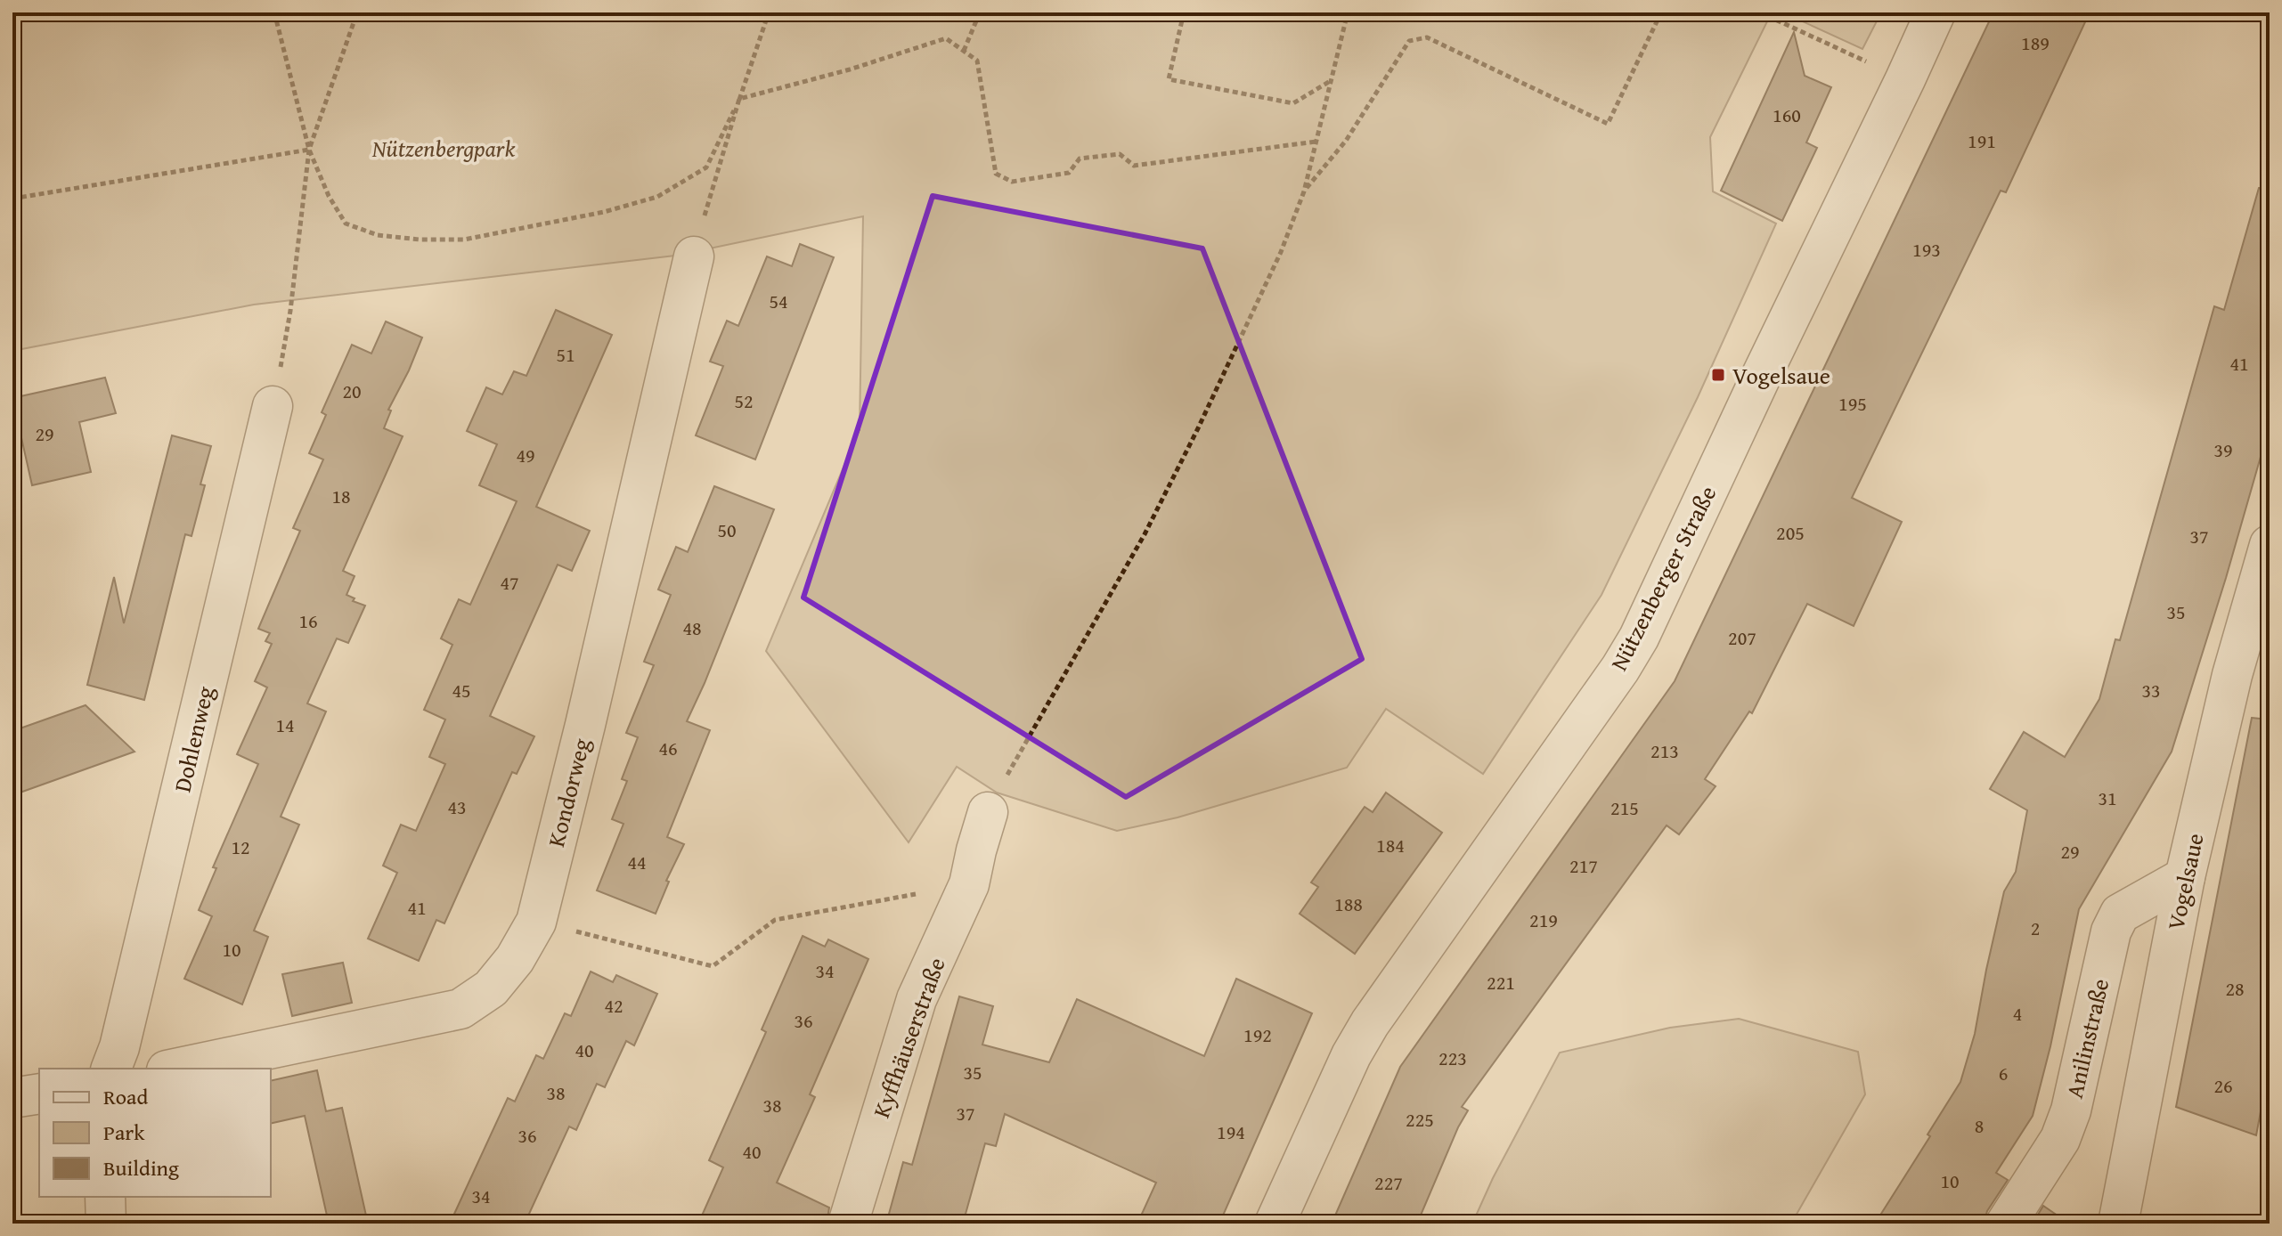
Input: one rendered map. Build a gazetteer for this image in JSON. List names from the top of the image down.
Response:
{
  "streets": {
    "street": [
      "Nützenberger Straße",
      "Dohlenweg",
      "Kondorweg",
      "Vogelsaue",
      "Kyffhäuserstraße",
      "Anilinstraße"
    ]
  },
  "crossings": [
    ["Vogelsaue", "Anilinstraße"]
  ],
  "parks": ["Nützenbergpark"],
  "places": {
    "transit": ["Vogelsaue"]
  },
  "house_numbers": [
    "189",
    "160",
    "191",
    "193",
    "54",
    "51",
    "41",
    "20",
    "52",
    "195",
    "29",
    "39",
    "49",
    "18",
    "50",
    "205",
    "37",
    "47",
    "35",
    "16",
    "48",
    "207",
    "45",
    "33",
    "14",
    "46",
    "213",
    "31",
    "43",
    "215",
    "184",
    "12",
    "29",
    "44",
    "217",
    "188",
    "41",
    "219",
    "2",
    "10",
    "34",
    "221",
    "28",
    "42",
    "4",
    "36",
    "192",
    "40",
    "223",
    "35",
    "6",
    "26",
    "38",
    "38",
    "37",
    "225",
    "8",
    "194",
    "36",
    "40",
    "10",
    "227",
    "34"
  ],
  "legend": ["Road", "Park", "Building"]
}
